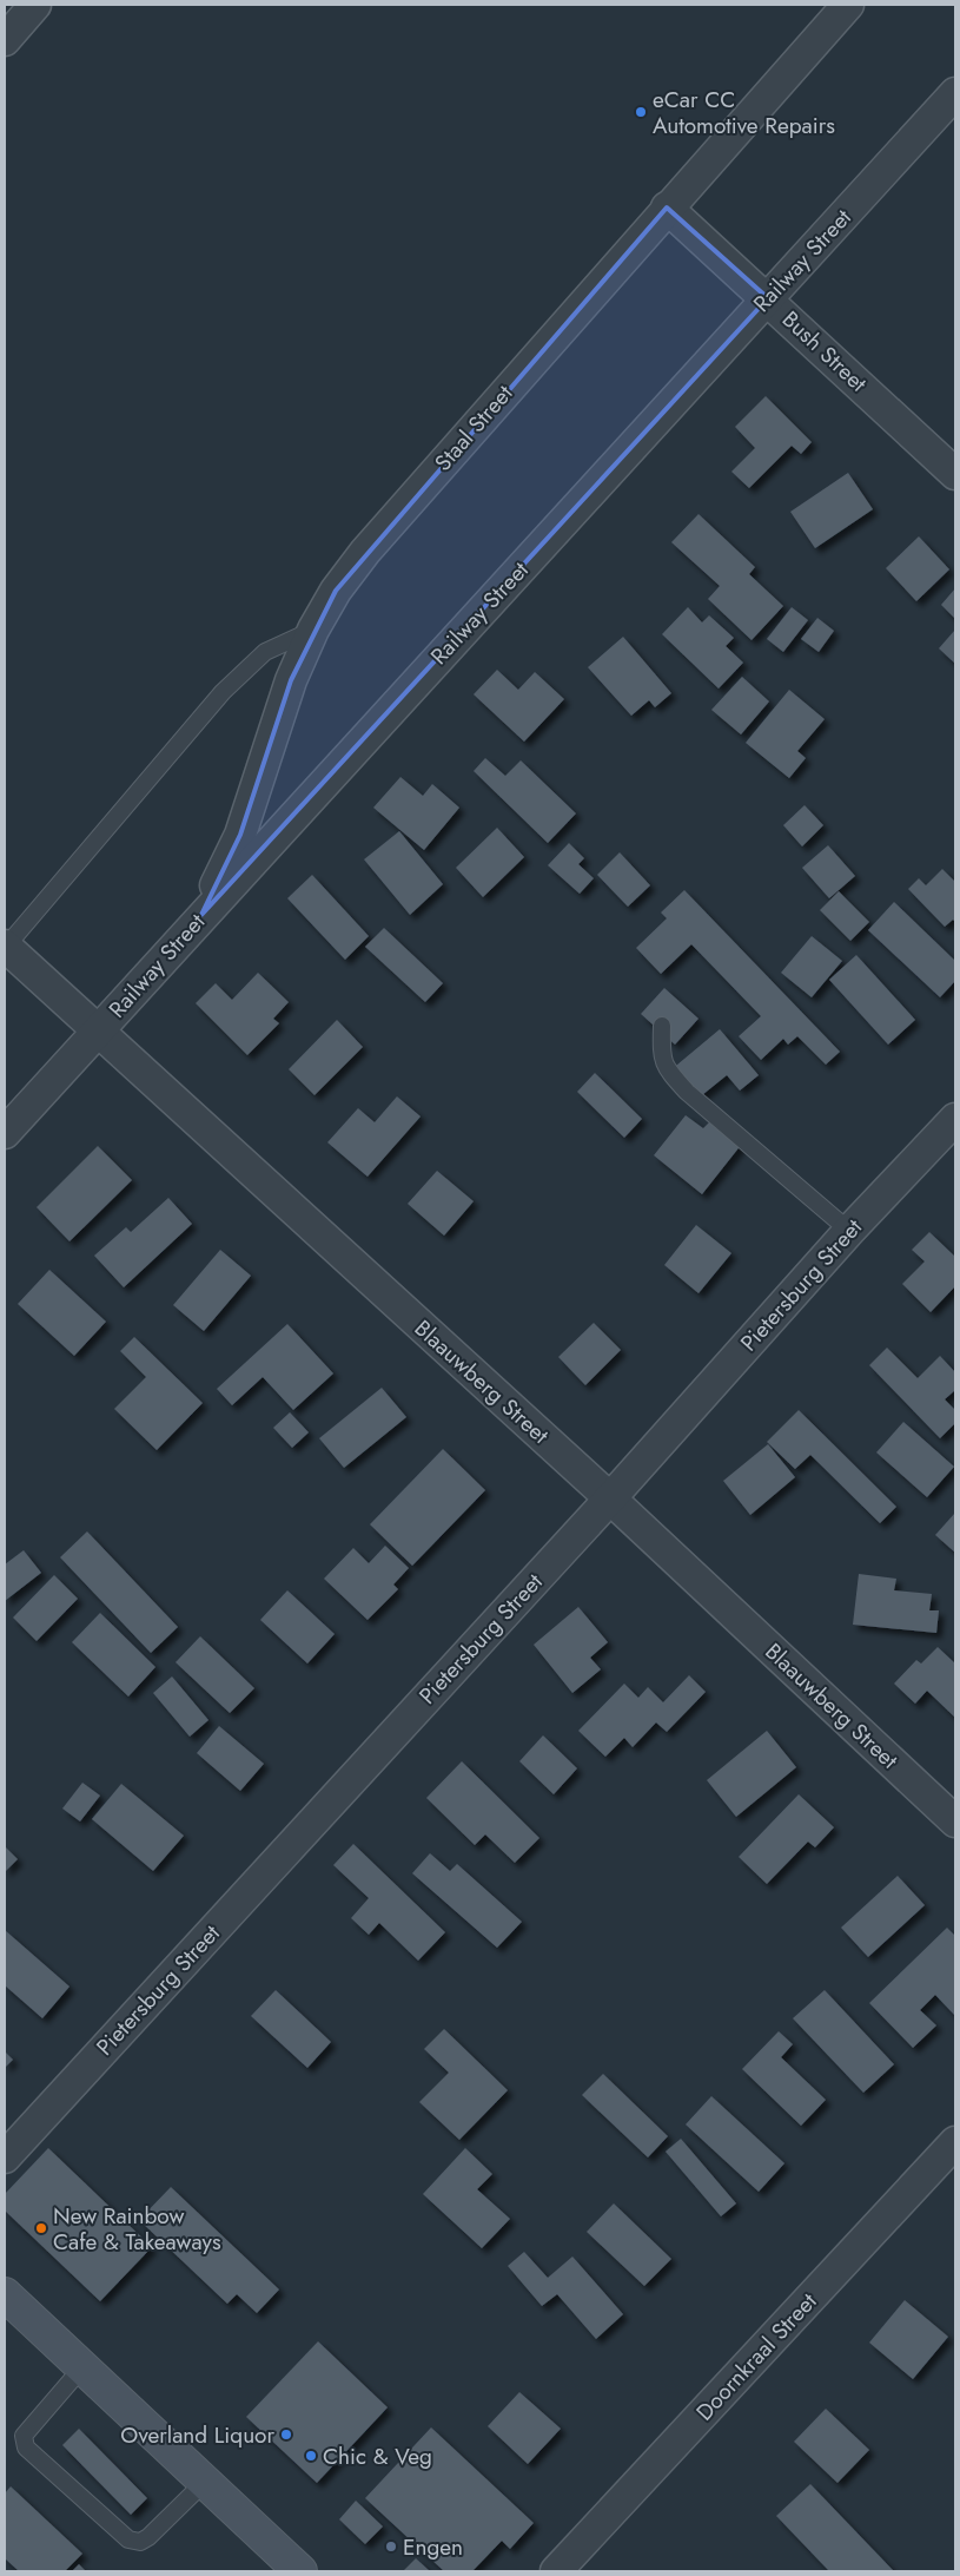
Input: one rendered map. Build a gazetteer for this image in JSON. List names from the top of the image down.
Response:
{
  "streets": {
    "street": [
      "Railway Street",
      "Bush Street",
      "Staal Street",
      "Pietersburg Street",
      "Blaauwberg Street",
      "Doornkraal Street"
    ]
  },
  "crossings": [
    ["Railway Street", "Bush Street"],
    ["Railway Street", "Staal Street"],
    ["Railway Street", "Blaauwberg Street"],
    ["Bush Street", "Staal Street"],
    ["Pietersburg Street", "Blaauwberg Street"]
  ],
  "places": [
    "eCar CC Automotive Repairs",
    "New Rainbow Cafe & Takeaways",
    "Overland Liquor",
    "Chic & Veg",
    "Engen"
  ]
}
